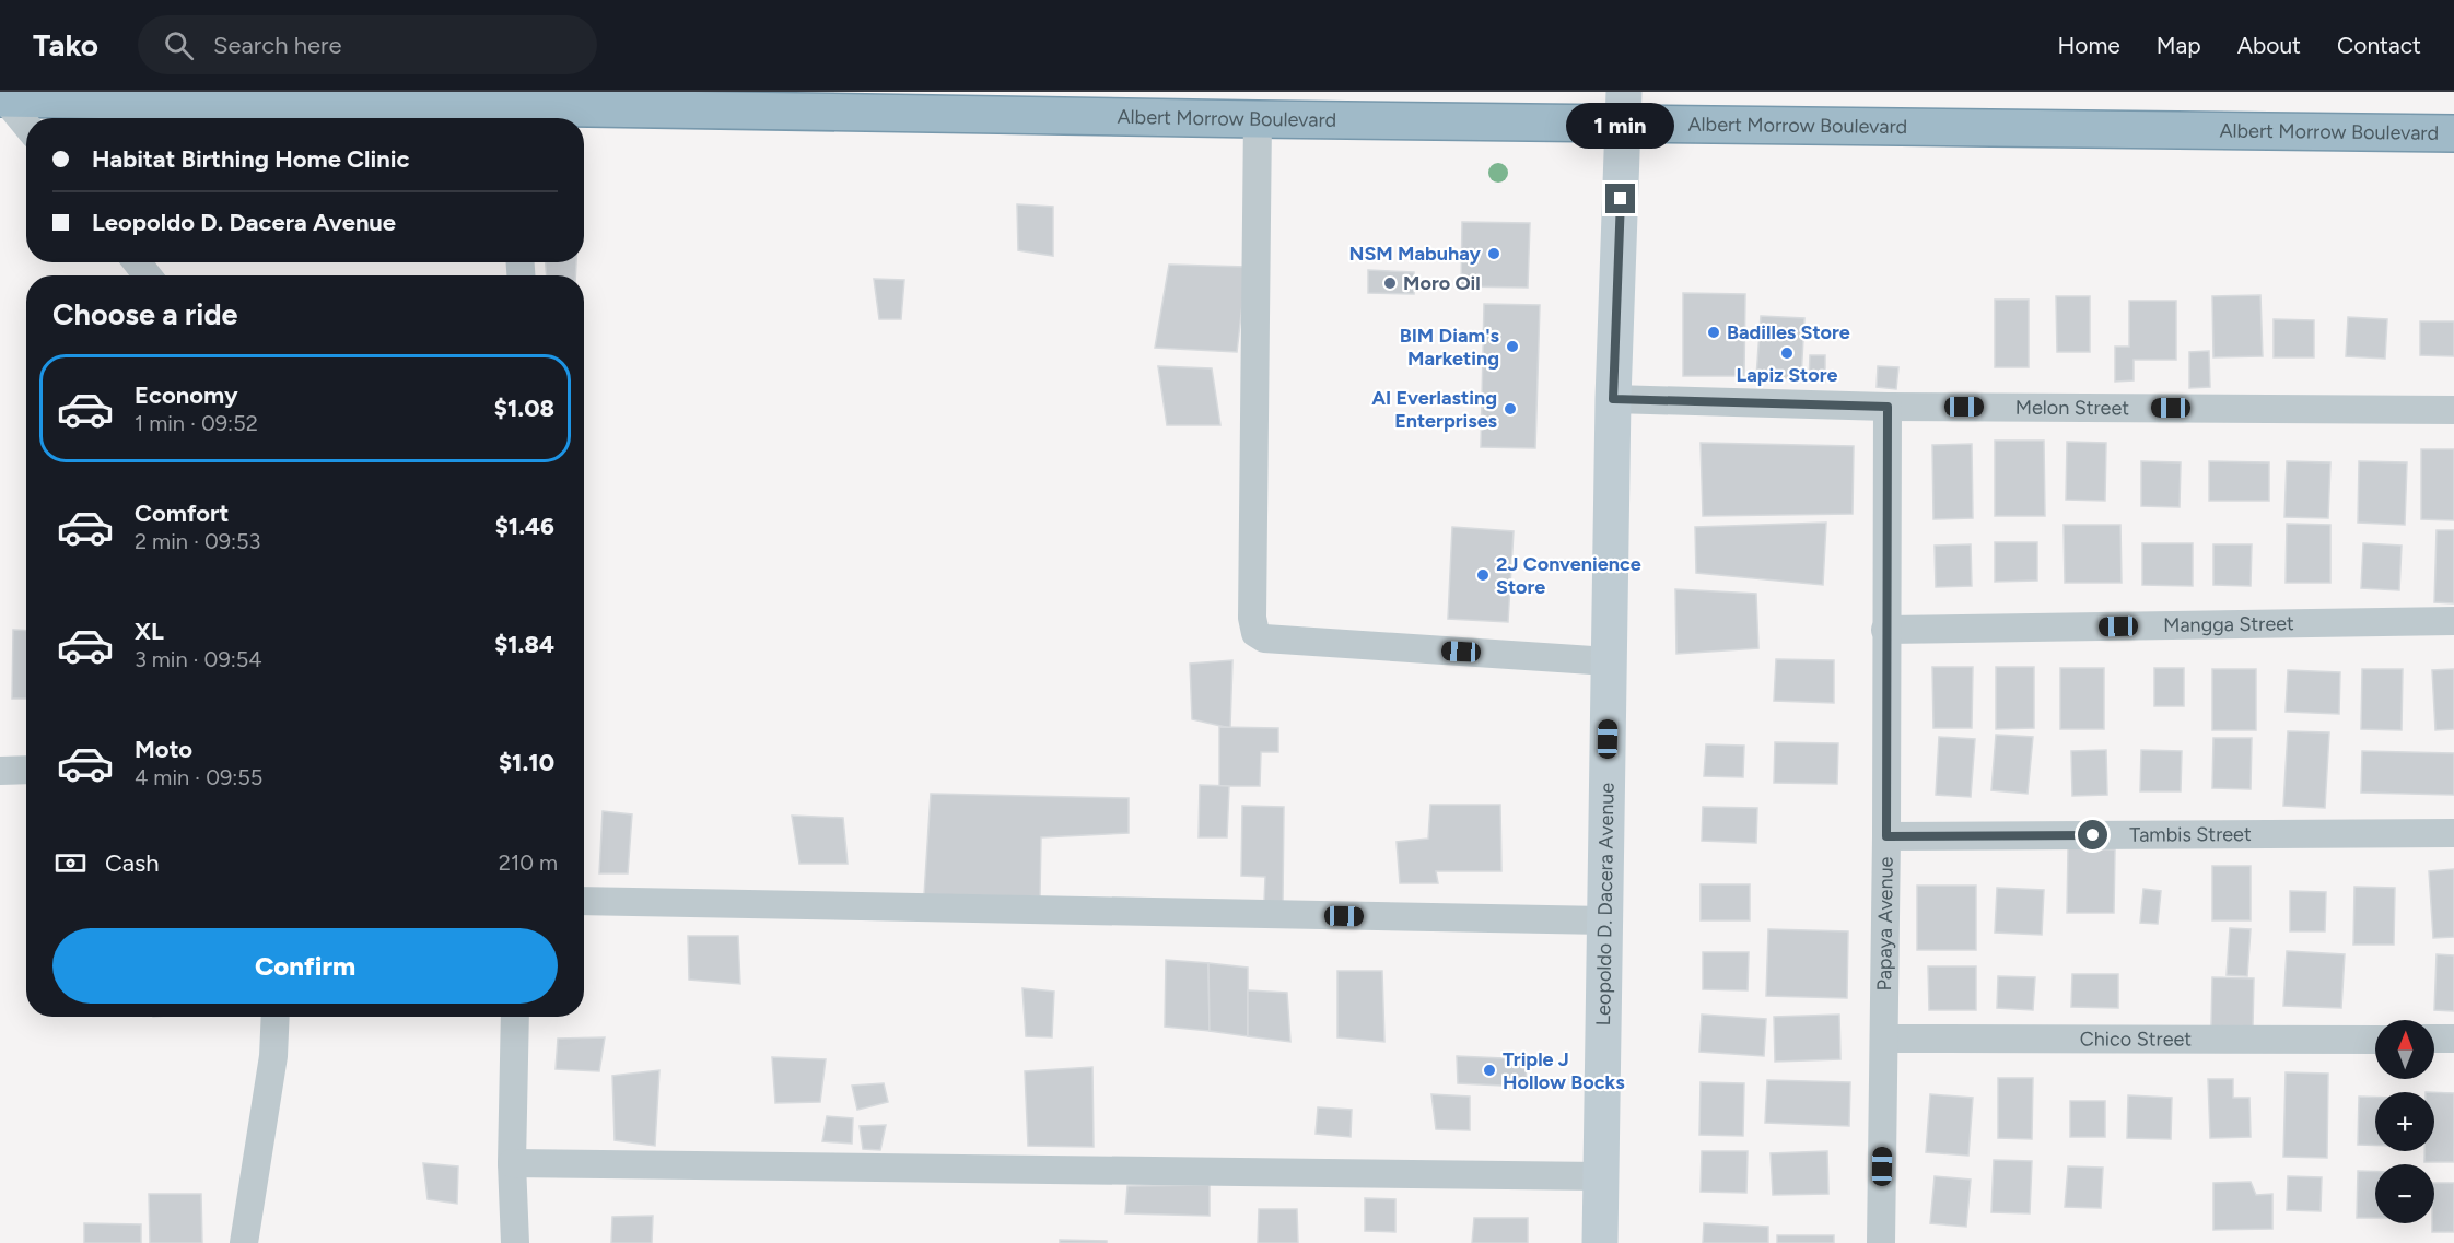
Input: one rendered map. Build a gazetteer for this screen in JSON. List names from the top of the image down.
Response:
{
  "streets": {
    "highway": ["Albert Morrow Boulevard"],
    "main road": ["Leopoldo D. Dacera Avenue"],
    "street": [
      "Melon Street",
      "Mangga Street",
      "Tambis Street",
      "Papaya Avenue",
      "Chico Street"
    ]
  },
  "crossings": [
    ["Albert Morrow Boulevard", "Leopoldo D. Dacera Avenue"],
    ["Melon Street", "Leopoldo D. Dacera Avenue"],
    ["Melon Street", "Papaya Avenue"],
    ["Mangga Street", "Papaya Avenue"],
    ["Tambis Street", "Papaya Avenue"],
    ["Papaya Avenue", "Chico Street"]
  ],
  "places": [
    "NSM Mabuhay",
    "Moro Oil",
    "Badilles Store",
    "BIM Diam's Marketing",
    "Lapiz Store",
    "AI Everlasting Enterprises",
    "2J Convenience Store",
    "Triple J Hollow Bocks"
  ],
  "north": "top",
  "page": {
    "header": "Tako",
    "search": "Search here",
    "nav": [
      "Home",
      "Map",
      "About",
      "Contact"
    ],
    "bubble": "1 min",
    "banner": ["Habitat Birthing Home Clinic", "Leopoldo D. Dacera Avenue"],
    "heading": "Choose a ride",
    "list": [
      {
        "name": "Economy",
        "note": "1 min · 09:52",
        "value": "$1.08"
      },
      {
        "name": "Comfort",
        "note": "2 min · 09:53",
        "value": "$1.46"
      },
      {
        "name": "XL",
        "note": "3 min · 09:54",
        "value": "$1.84"
      },
      {
        "name": "Moto",
        "note": "4 min · 09:55",
        "value": "$1.10"
      }
    ],
    "pay": ["Cash", "210 m"],
    "buttons": "Confirm",
    "map_buttons": ["+", "−"]
  }
}
